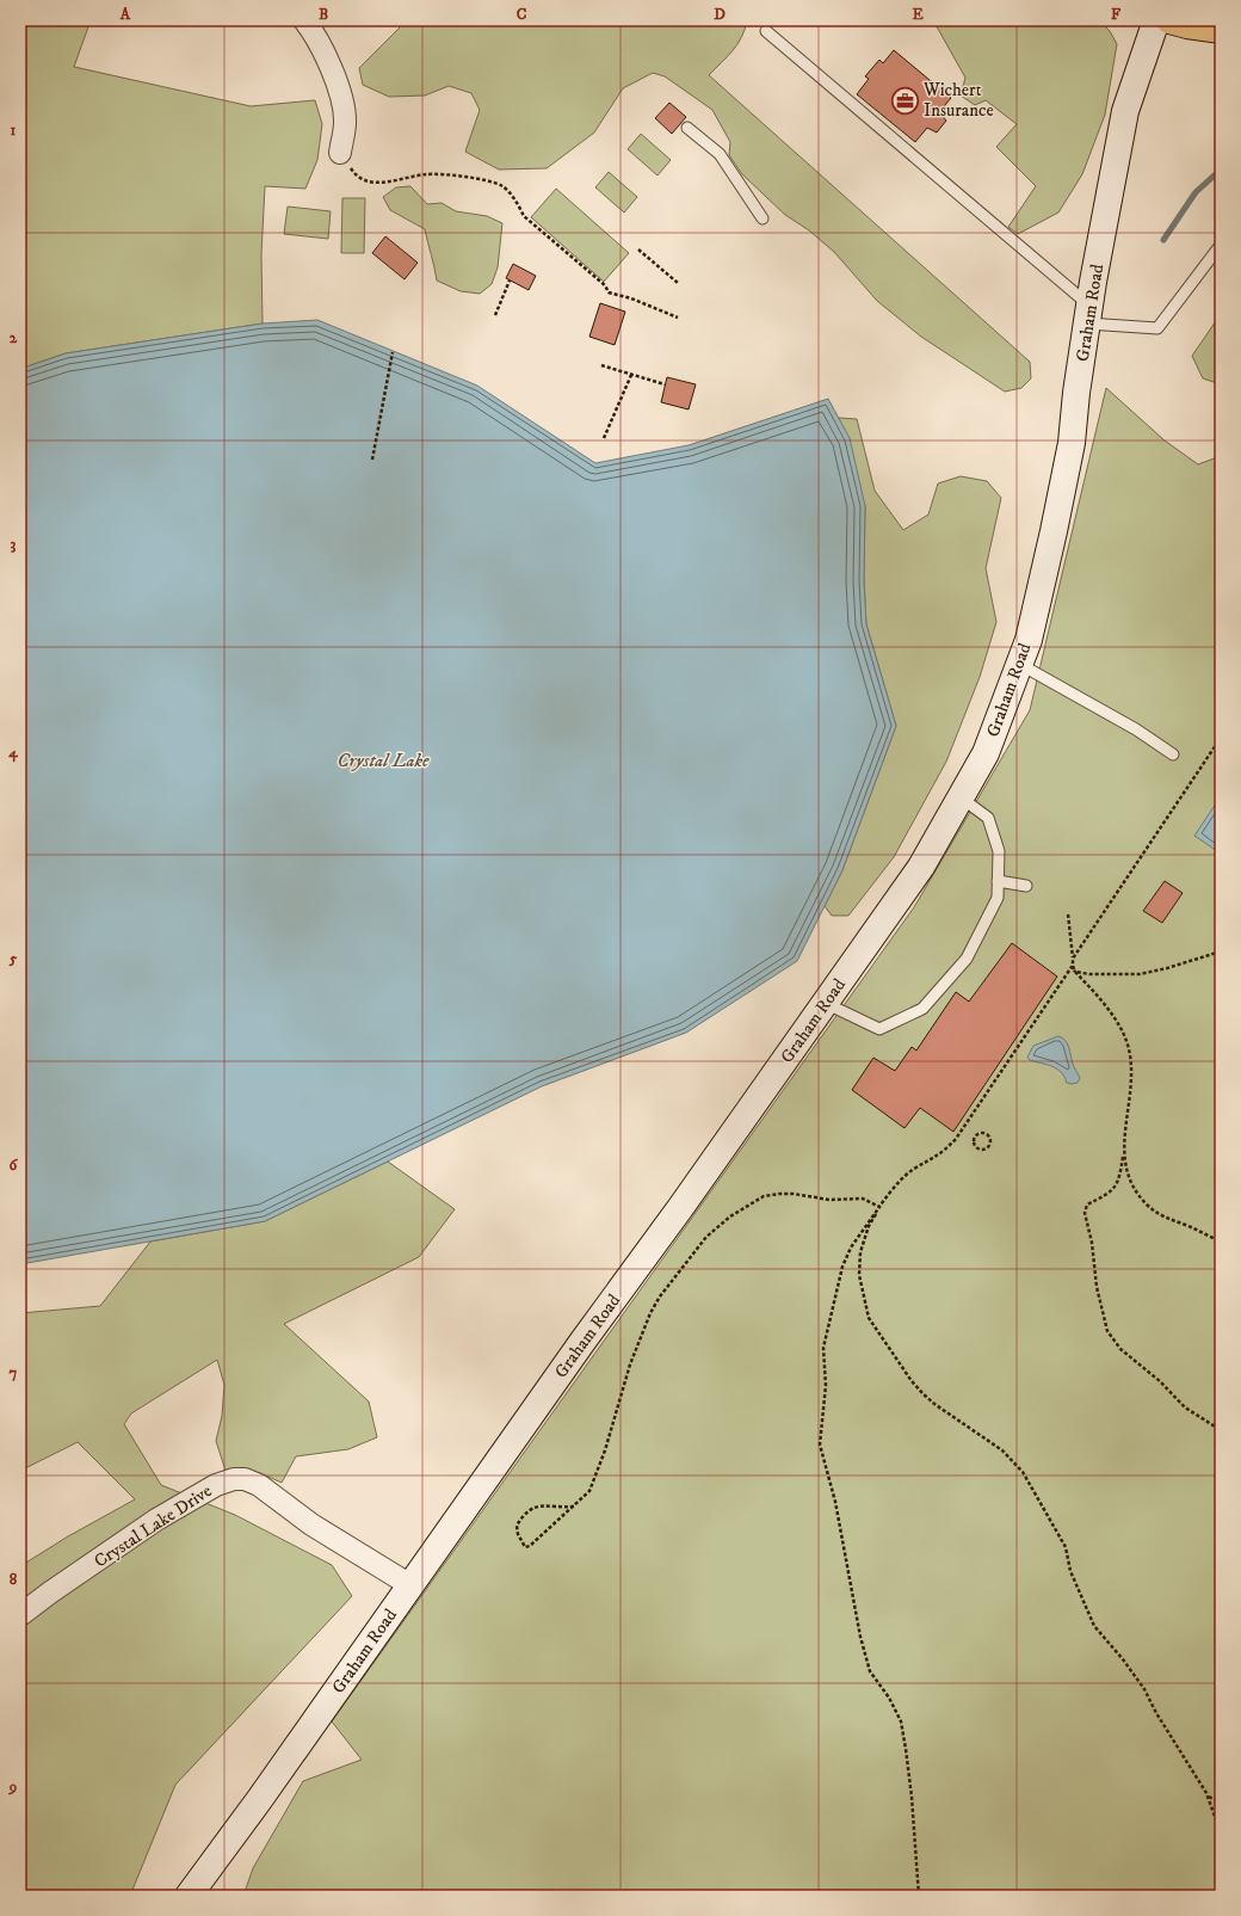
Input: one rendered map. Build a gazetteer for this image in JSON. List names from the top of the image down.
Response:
{
  "streets": {
    "main road": ["Graham Road"],
    "street": ["Crystal Lake Drive"]
  },
  "crossings": [
    ["Graham Road", "Crystal Lake Drive"]
  ],
  "water": ["Crystal Lake"],
  "places": {
    "office": ["Wichert Insurance"]
  },
  "grid": {
    "columns": [
      "A",
      "B",
      "C",
      "D",
      "E",
      "F"
    ],
    "rows": [
      "1",
      "2",
      "3",
      "4",
      "5",
      "6",
      "7",
      "8",
      "9"
    ]
  }
}
